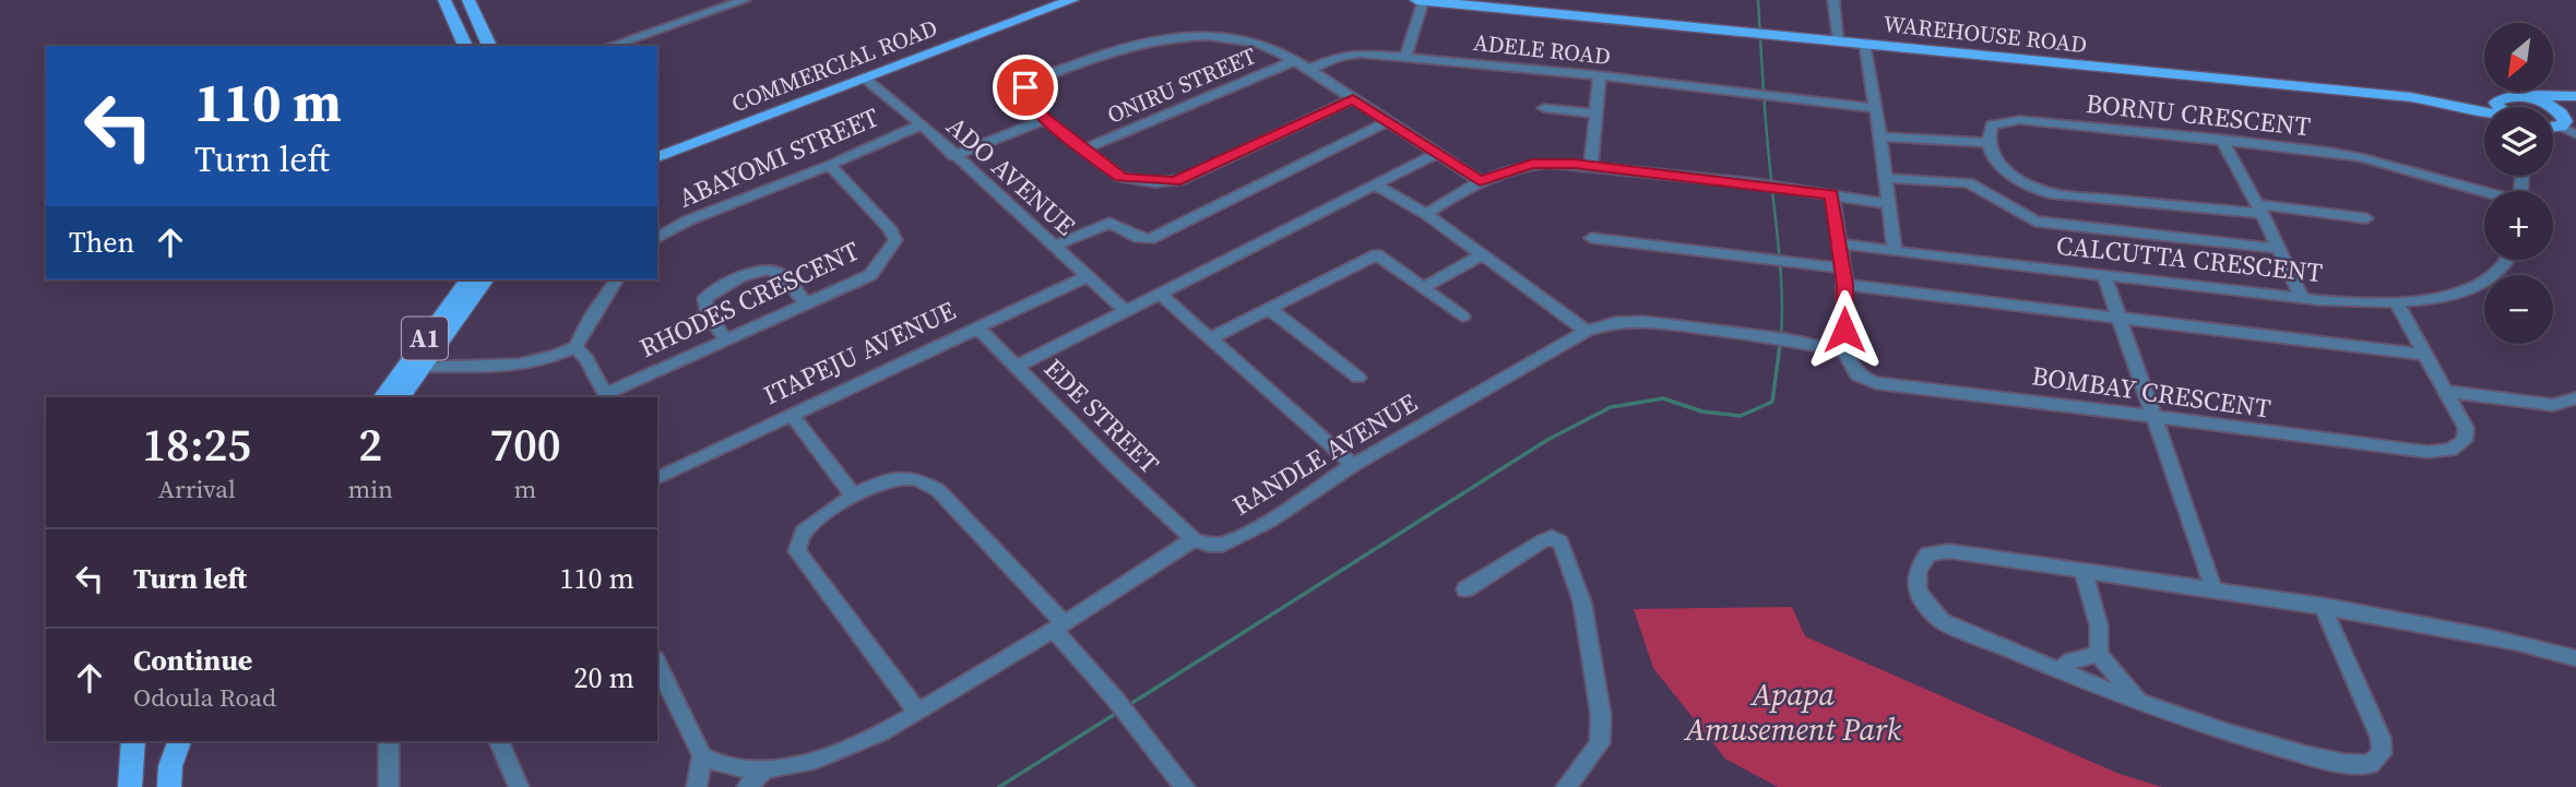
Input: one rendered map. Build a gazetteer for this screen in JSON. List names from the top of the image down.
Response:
{
  "streets": {
    "main road": ["WAREHOUSE ROAD", "COMMERCIAL ROAD", "A1"],
    "street": [
      "ADELE ROAD",
      "ONIRU STREET",
      "BORNU CRESCENT",
      "ABAYOMI STREET",
      "ADO AVENUE",
      "CALCUTTA CRESCENT",
      "RHODES CRESCENT",
      "ITAPEJU AVENUE",
      "BOMBAY CRESCENT",
      "EDE STREET",
      "RANDLE AVENUE"
    ]
  },
  "crossings": [
    ["COMMERCIAL ROAD", "ADO AVENUE"],
    ["ABAYOMI STREET", "ADO AVENUE"],
    ["ABAYOMI STREET", "RHODES CRESCENT"],
    ["ADO AVENUE", "ITAPEJU AVENUE"],
    ["CALCUTTA CRESCENT", "BOMBAY CRESCENT"],
    ["ITAPEJU AVENUE", "EDE STREET"],
    ["BOMBAY CRESCENT", "RANDLE AVENUE"],
    ["EDE STREET", "RANDLE AVENUE"]
  ],
  "parks": ["Apapa Amusement Park"],
  "north": "bottom left",
  "page": {
    "map_buttons": ["+", "−"],
    "turn": ["110 m", "Turn left"],
    "then": "Then",
    "eta": [
      "18:25",
      "Arrival",
      "2",
      "min",
      "700",
      "m"
    ],
    "list": [
      {
        "name": "Turn left",
        "value": "110 m"
      },
      {
        "name": "Continue",
        "note": "Odoula Road",
        "value": "20 m"
      }
    ]
  }
}
